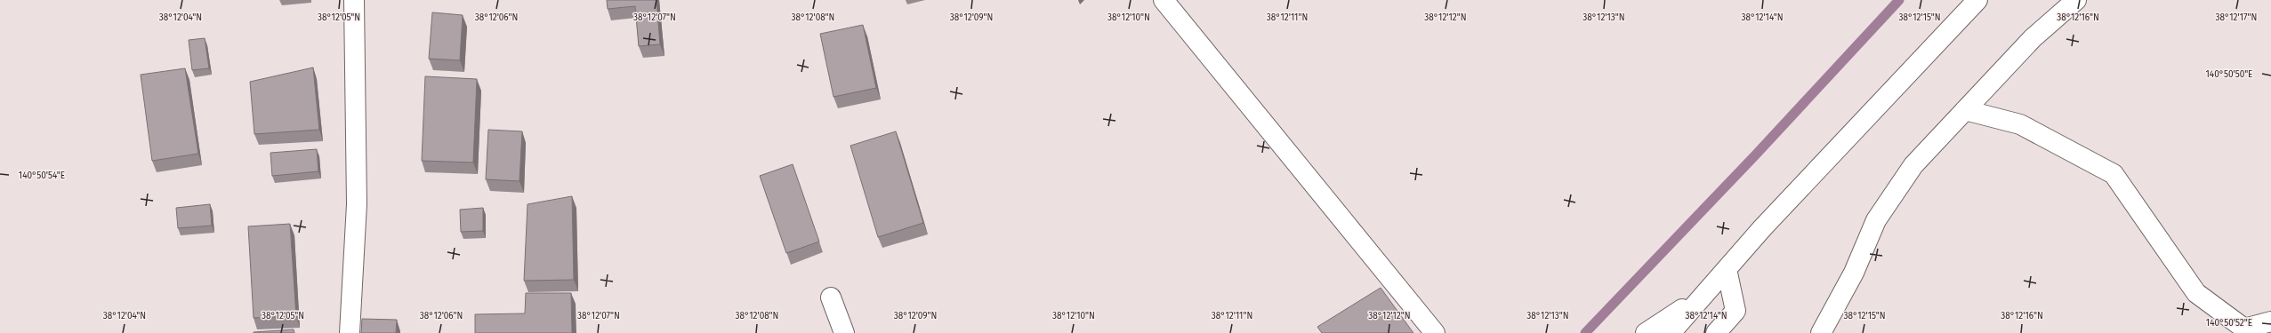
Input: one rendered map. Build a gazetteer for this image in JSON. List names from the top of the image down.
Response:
{
  "coordinates": [
    "38°12'04\"N",
    "38°12'06\"N",
    "38°12'07\"N",
    "38°12'08\"N",
    "38°12'12\"N",
    "38°12'13\"N",
    "38°12'15\"N",
    "38°12'16\"N",
    "38°12'17\"N",
    "38°12'05\"N",
    "38°12'09\"N",
    "38°12'10\"N",
    "38°12'11\"N",
    "38°12'14\"N",
    "140°50'50\"E",
    "140°50'54\"E",
    "140°50'52\"E"
  ]
}
